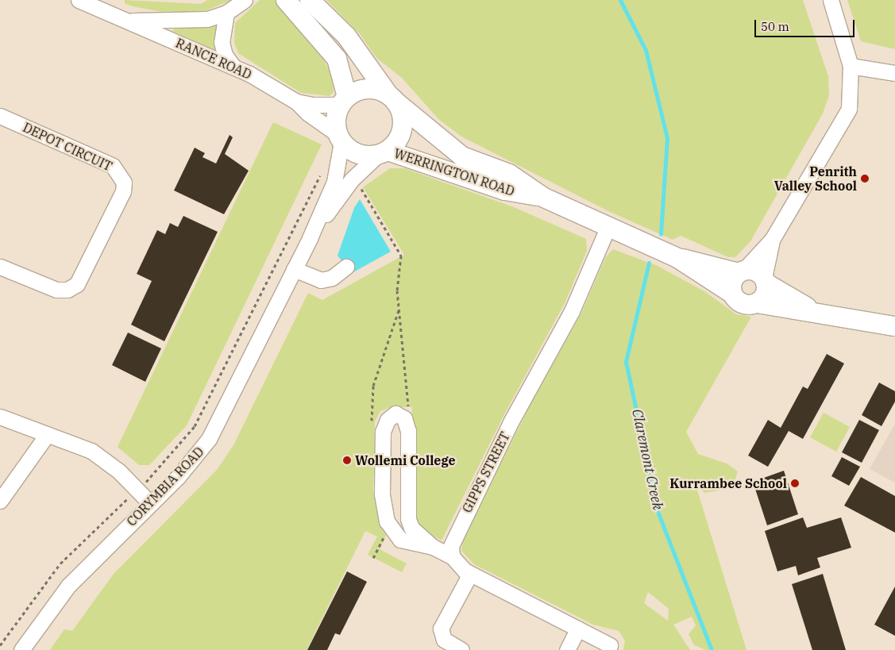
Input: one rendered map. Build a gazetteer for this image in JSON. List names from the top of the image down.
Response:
{
  "streets": {
    "main road": ["WERRINGTON ROAD"],
    "street": [
      "RANCE ROAD",
      "DEPOT CIRCUIT",
      "GIPPS STREET",
      "CORYMBIA ROAD"
    ]
  },
  "crossings": [
    ["RANCE ROAD", "WERRINGTON ROAD"],
    ["RANCE ROAD", "CORYMBIA ROAD"],
    ["WERRINGTON ROAD", "GIPPS STREET"],
    ["WERRINGTON ROAD", "CORYMBIA ROAD"]
  ],
  "water": ["Claremont Creek"],
  "places": ["Penrith Valley School", "Wollemi College", "Kurrambee School"],
  "scale_bar": "50 m"
}
